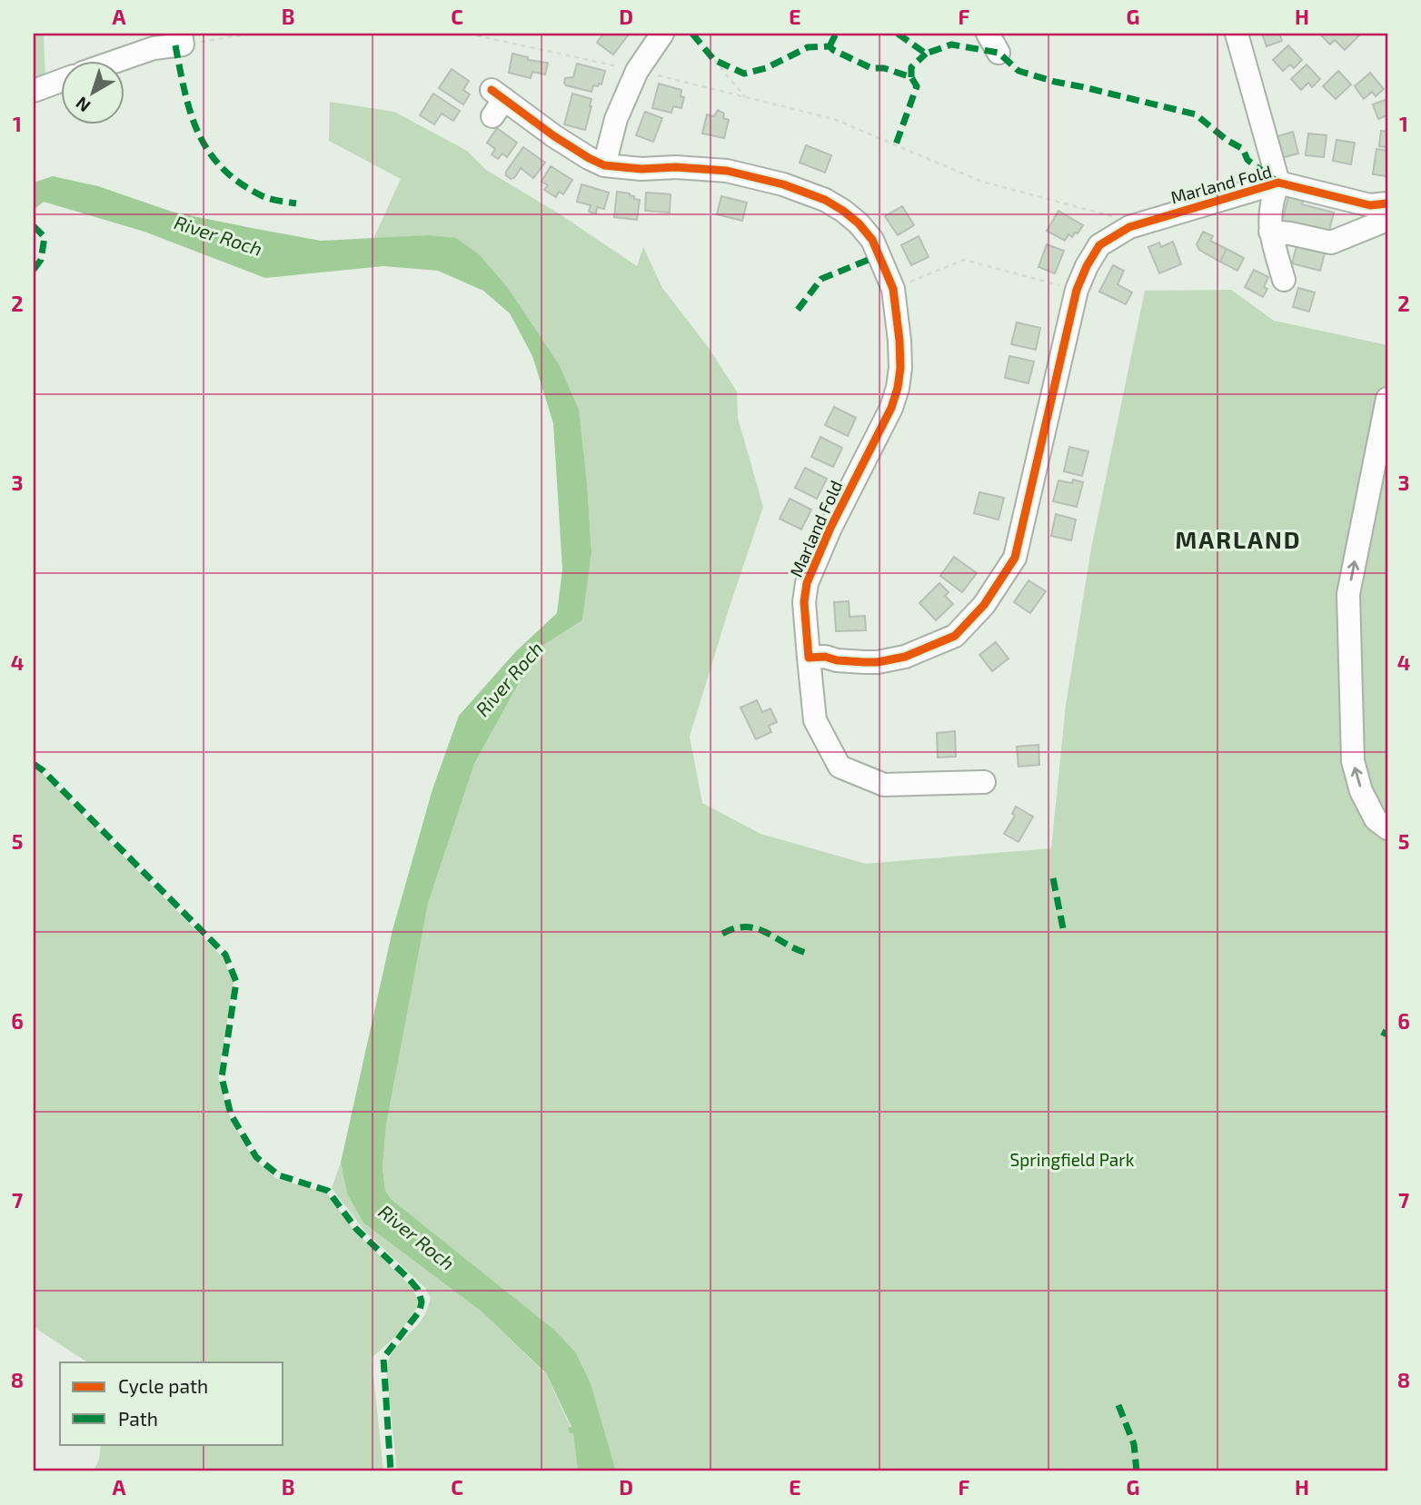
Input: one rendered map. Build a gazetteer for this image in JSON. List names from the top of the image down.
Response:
{
  "streets": {
    "street": ["Marland Fold"]
  },
  "districts": ["MARLAND"],
  "water": ["River Roch"],
  "parks": ["Springfield Park"],
  "legend": ["Cycle path", "Path"],
  "north": "bottom left",
  "grid": {
    "columns": [
      "A",
      "B",
      "C",
      "D",
      "E",
      "F",
      "G",
      "H"
    ],
    "rows": [
      "1",
      "2",
      "3",
      "4",
      "5",
      "6",
      "7",
      "8"
    ]
  }
}
